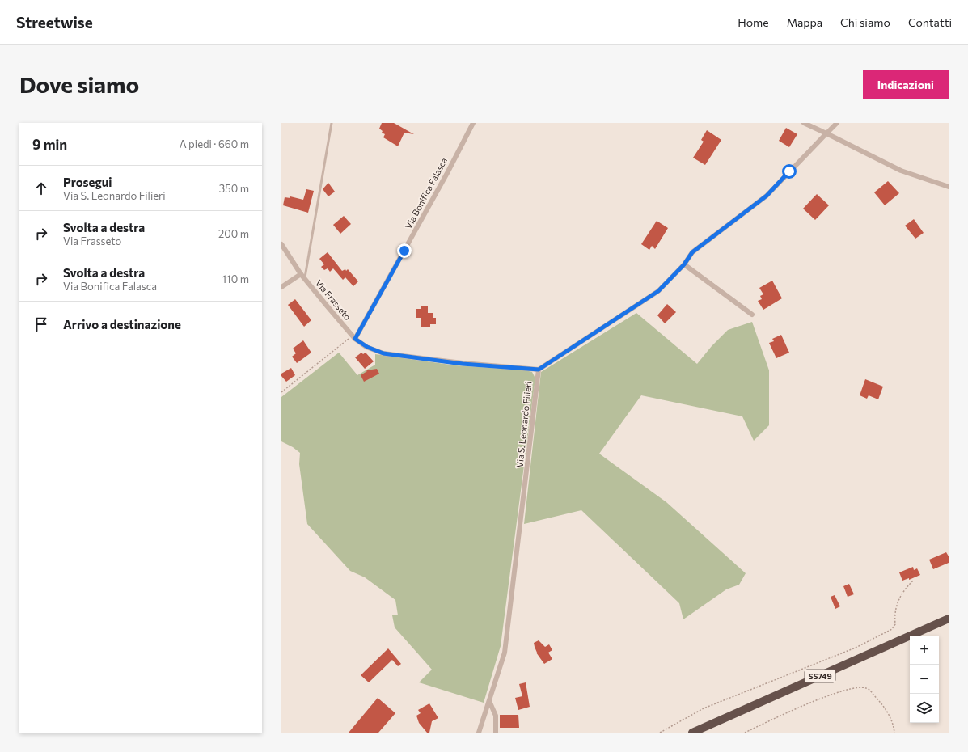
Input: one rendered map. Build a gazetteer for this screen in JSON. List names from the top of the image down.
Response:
{
  "streets": {
    "highway": ["SS749"],
    "street": ["Via Bonifica Falasca", "Via Frasseto", "Via S. Leonardo Filieri"]
  },
  "crossings": [
    ["Via Bonifica Falasca", "Via Frasseto"],
    ["Via Frasseto", "Via S. Leonardo Filieri"]
  ],
  "page": {
    "header": "Streetwise",
    "nav": [
      "Home",
      "Mappa",
      "Chi siamo",
      "Contatti"
    ],
    "buttons": "Indicazioni",
    "title": "Dove siamo",
    "heading": ["9 min", "A piedi · 660 m"],
    "list": [
      ["Prosegui", "Via S. Leonardo Filieri", "350 m"],
      ["Svolta a destra", "Via Frasseto", "200 m"],
      ["Svolta a destra", "Via Bonifica Falasca", "110 m"],
      "Arrivo a destinazione"
    ],
    "map_buttons": ["+", "−"]
  }
}
